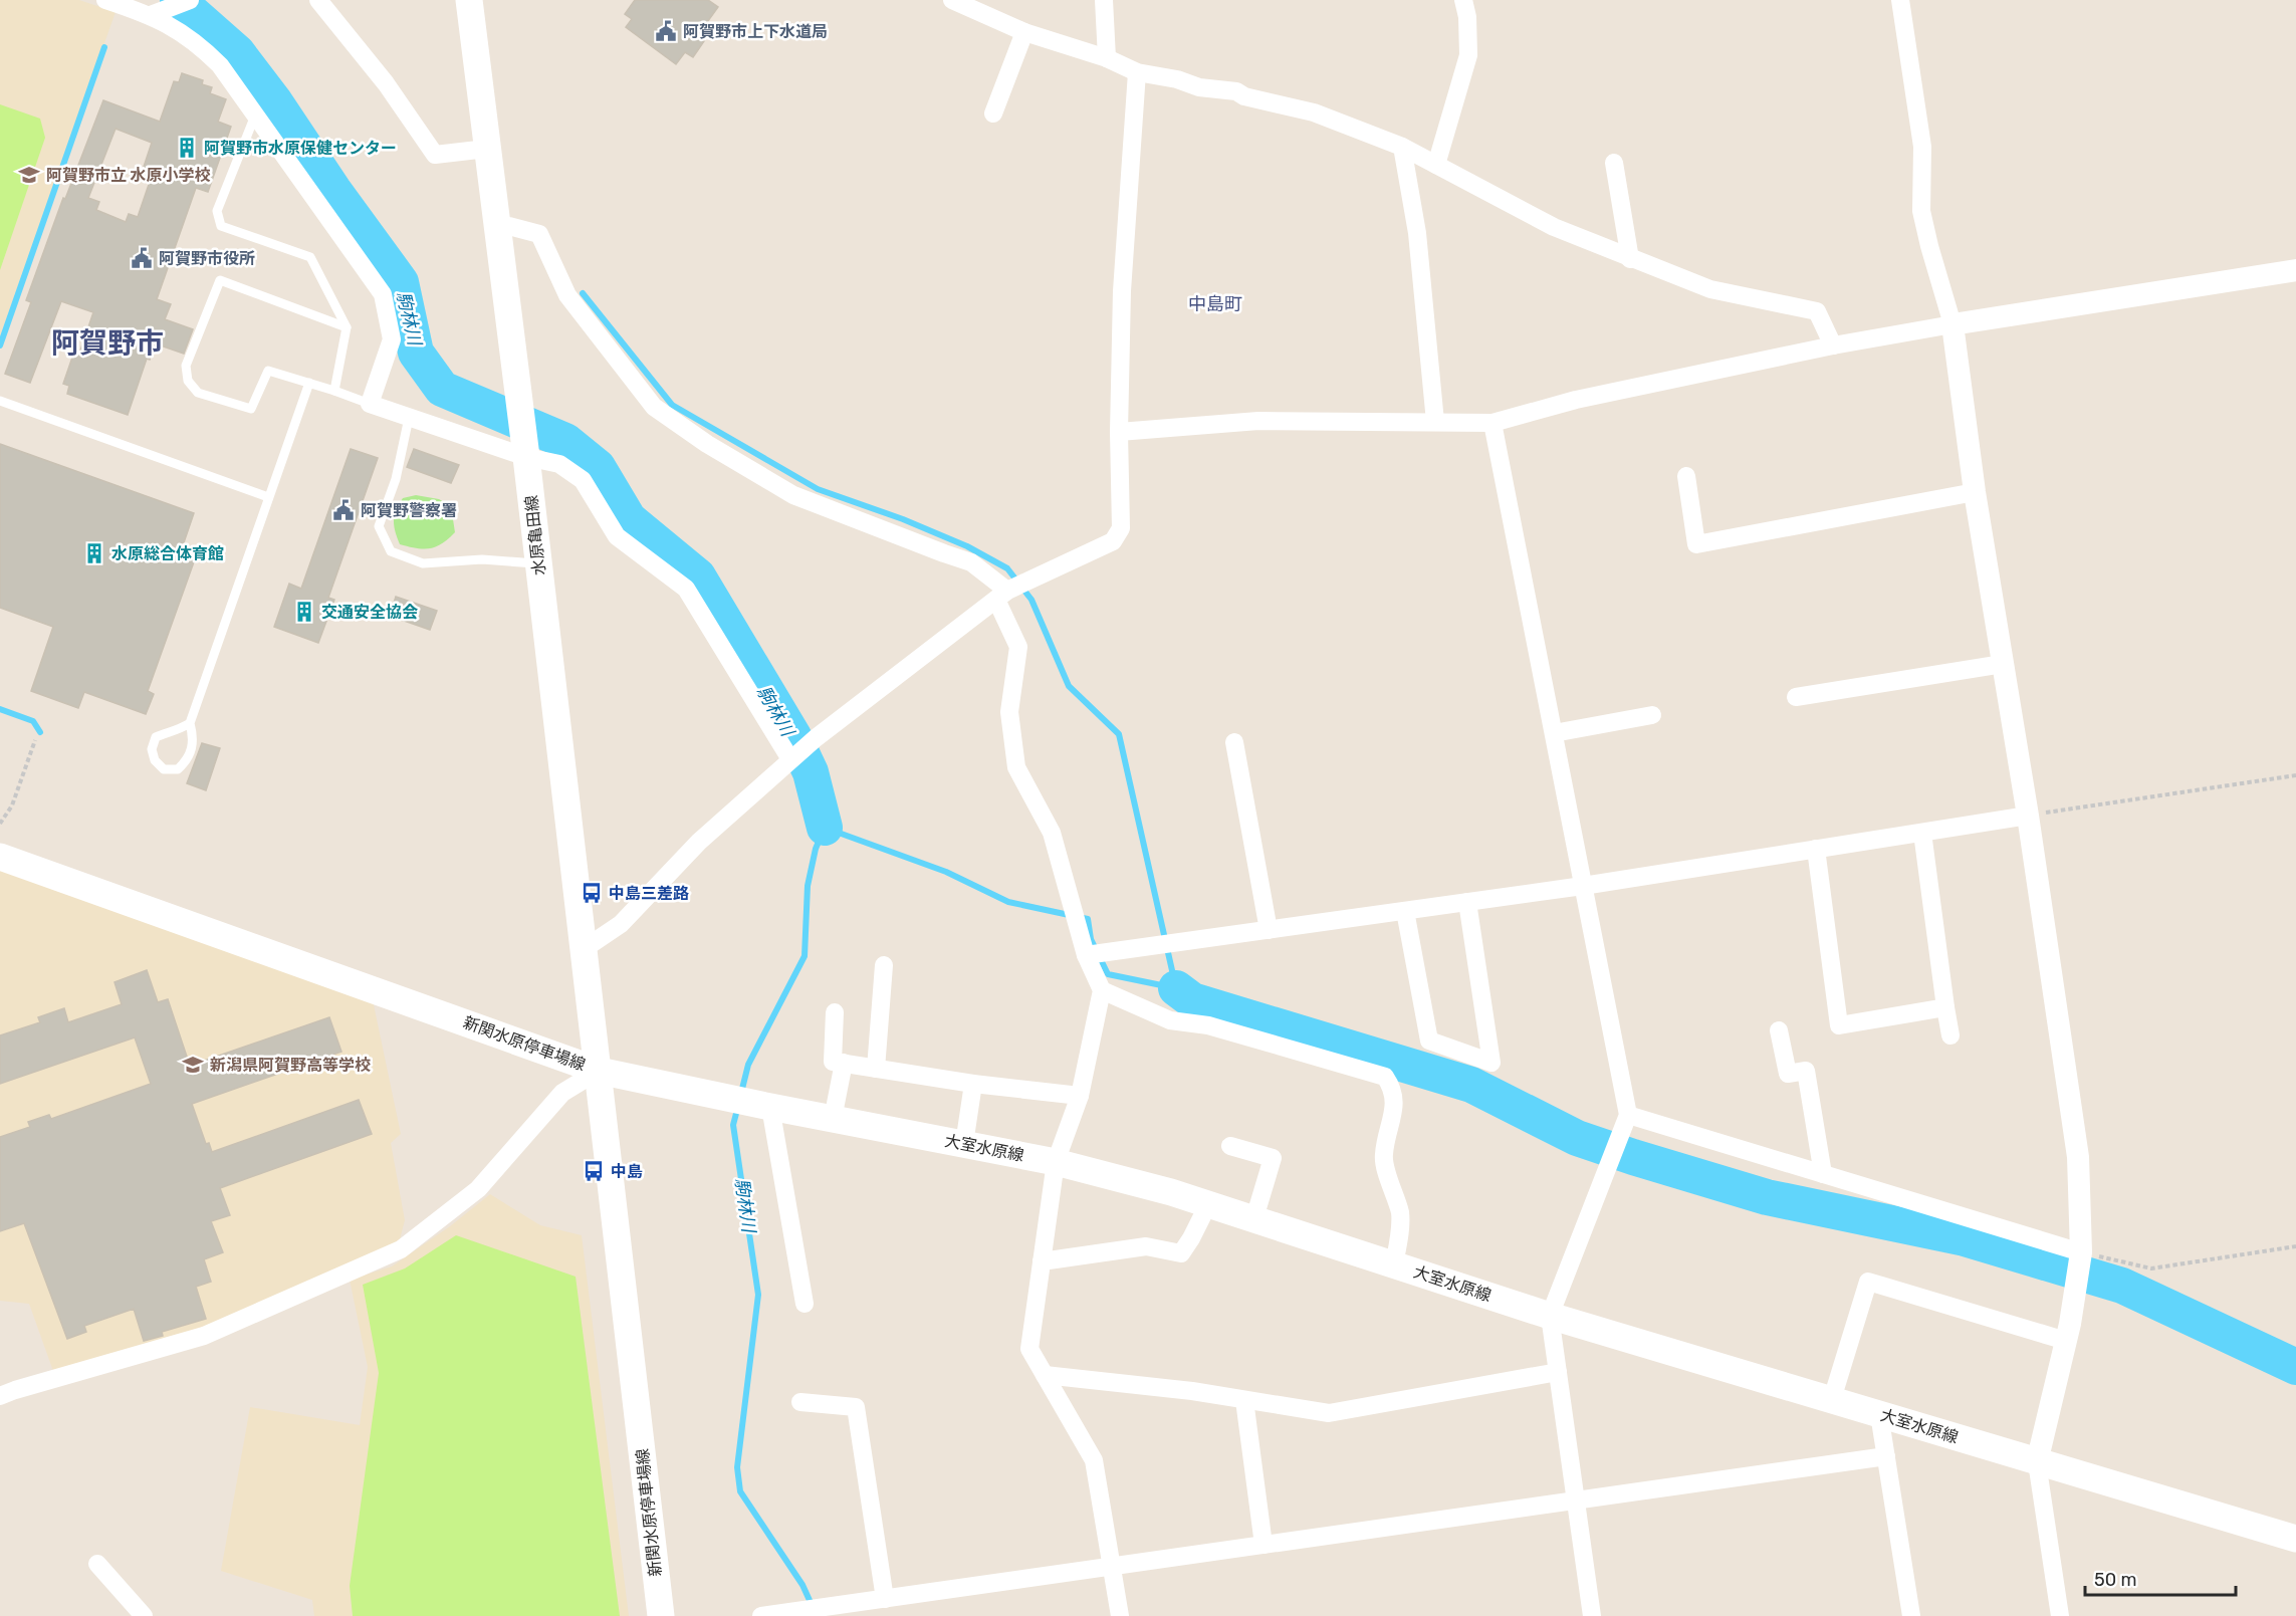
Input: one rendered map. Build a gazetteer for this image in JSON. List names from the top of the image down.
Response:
{
  "streets": {
    "main road": ["水原亀田線", "新関水原停車場線", "大室水原線"]
  },
  "crossings": [
    ["水原亀田線", "新関水原停車場線"],
    ["水原亀田線", "大室水原線"],
    ["新関水原停車場線", "大室水原線"]
  ],
  "districts": ["中島町", "阿賀野市"],
  "water": ["駒林川"],
  "places": {
    "public building": ["阿賀野市上下水道局", "阿賀野市役所", "阿賀野警察署"],
    "building": ["阿賀野市水原保健センター", "水原総合体育館", "交通安全協会"],
    "school or university": ["阿賀野市立 水原小学校", "新潟県阿賀野高等学校"],
    "bus stop": ["中島三差路", "中島"]
  },
  "scale_bar": "50 m"
}
